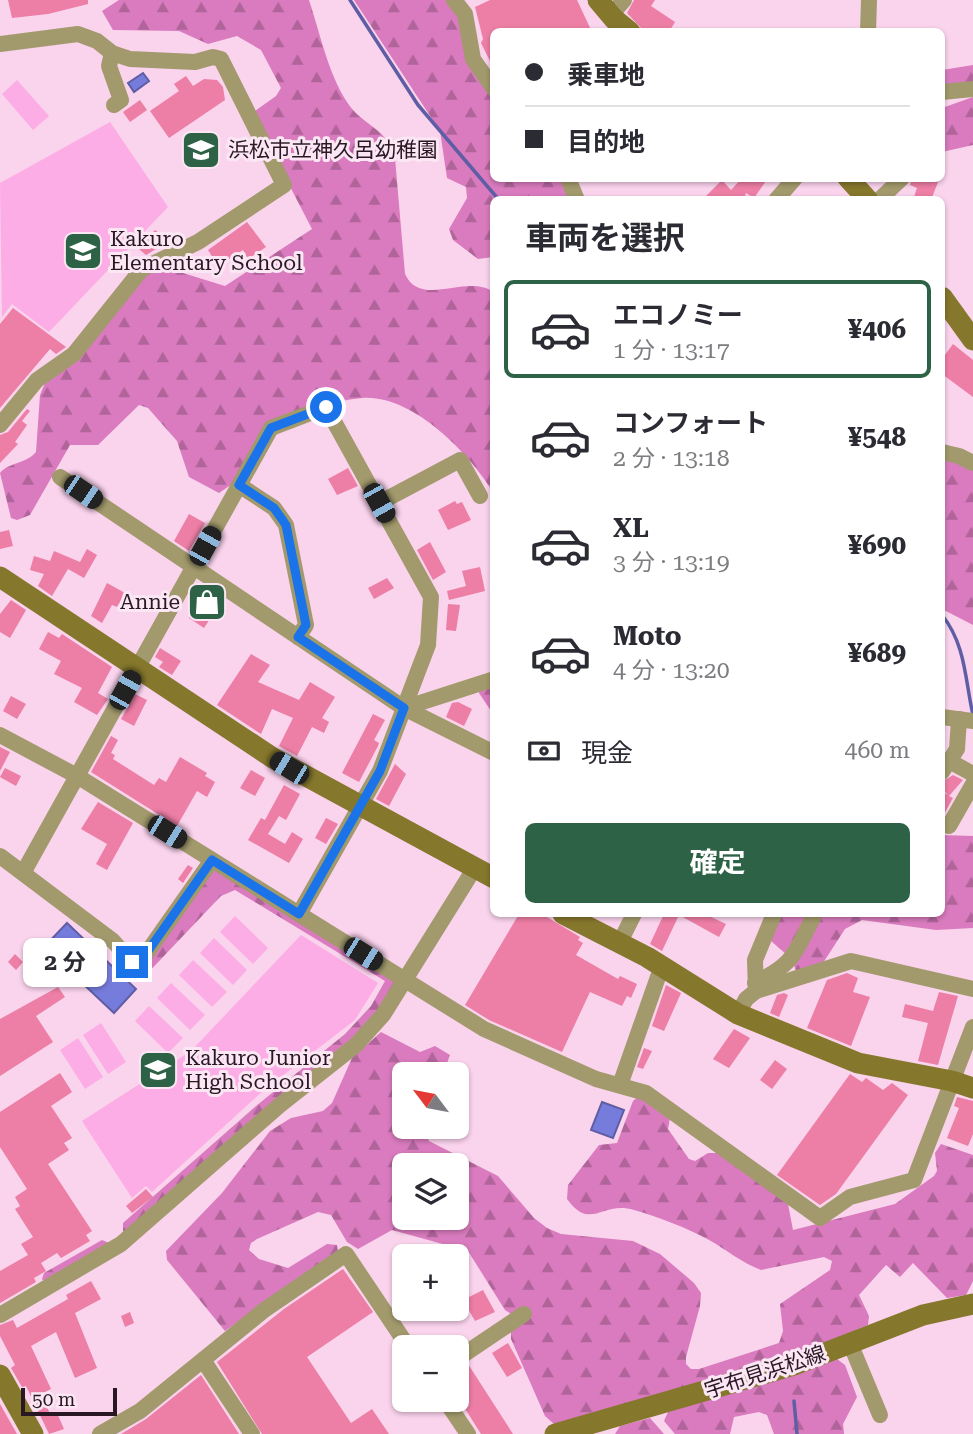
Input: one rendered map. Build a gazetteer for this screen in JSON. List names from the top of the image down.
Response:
{
  "streets": {
    "street": ["宇布見浜松線"]
  },
  "places": {
    "school or university": ["浜松市立神久呂幼稚園", "Kakuro Elementary School", "Kakuro Junior High School"],
    "shop": ["Annie"]
  },
  "scale_bar": "50 m",
  "north": "top left",
  "page": {
    "banner": ["乗車地", "目的地"],
    "heading": "車両を選択",
    "list": [
      {
        "name": "エコノミー",
        "note": "1 分 · 13:17",
        "value": "¥406"
      },
      {
        "name": "コンフォート",
        "note": "2 分 · 13:18",
        "value": "¥548"
      },
      {
        "name": "XL",
        "note": "3 分 · 13:19",
        "value": "¥690"
      },
      {
        "name": "Moto",
        "note": "4 分 · 13:20",
        "value": "¥689"
      }
    ],
    "pay": ["現金", "460 m"],
    "buttons": "確定",
    "bubble": "2 分",
    "map_buttons": ["+", "−"],
    "scale": "50 m"
  }
}
